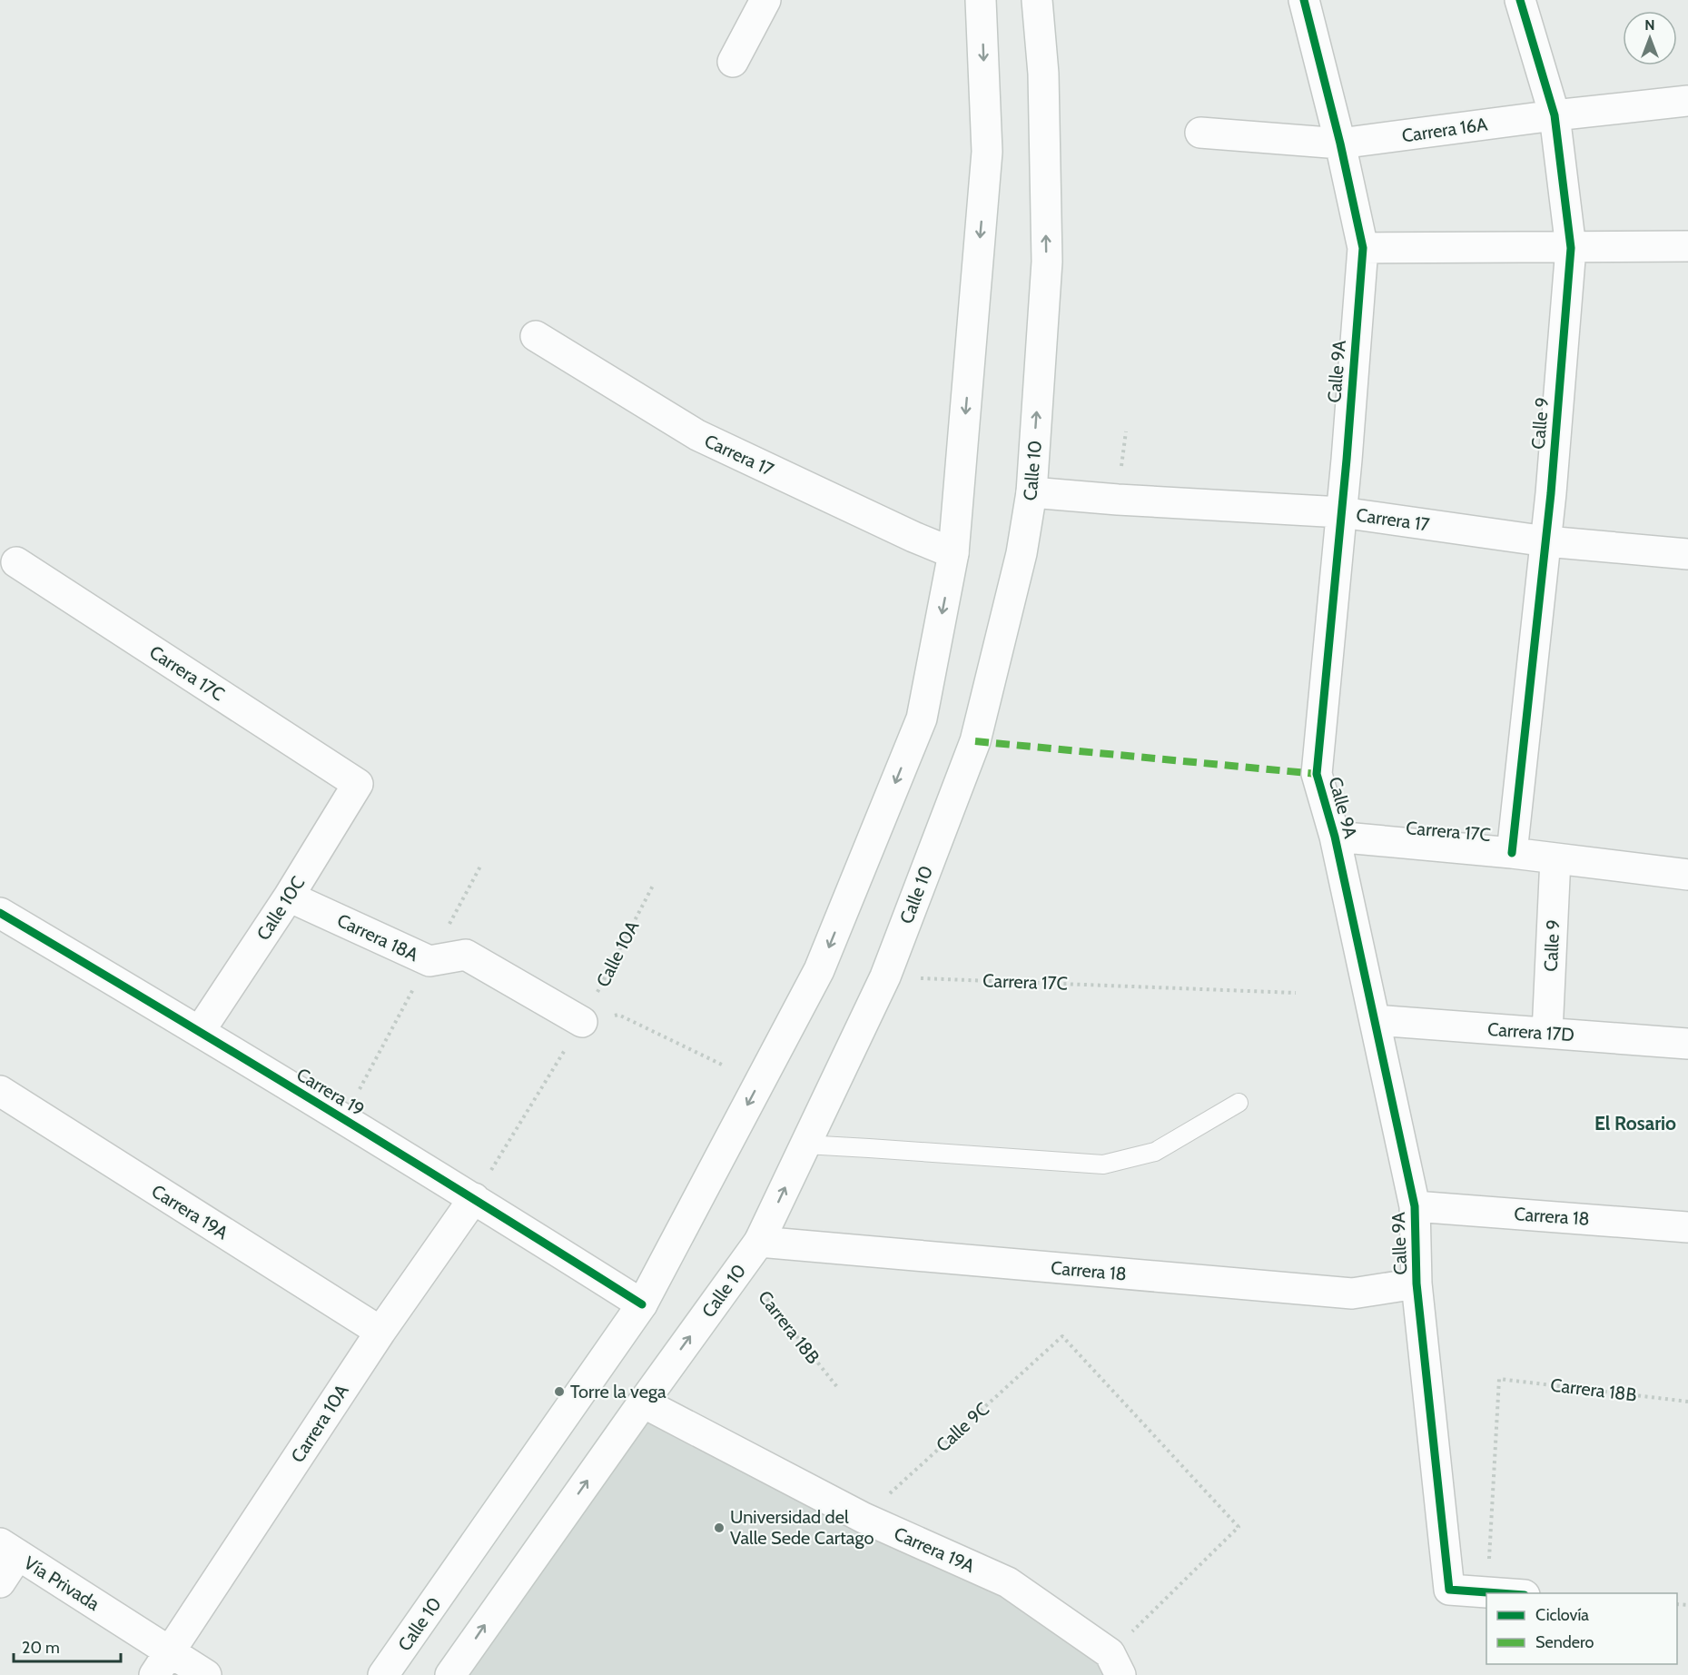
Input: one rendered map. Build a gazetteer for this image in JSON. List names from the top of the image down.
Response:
{
  "streets": {
    "street": [
      "Carrera 16A",
      "Calle 9A",
      "Calle 9",
      "Carrera 17",
      "Calle 10",
      "Carrera 17C",
      "Calle 10C",
      "Carrera 18A",
      "Carrera 17D",
      "Carrera 19",
      "Carrera 19A",
      "Carrera 18",
      "Carrera 10A",
      "Vía Privada"
    ],
    "path": ["Calle 10A", "Carrera 18B", "Calle 9C"]
  },
  "crossings": [
    ["Carrera 16A", "Calle 9A"],
    ["Carrera 16A", "Calle 9"],
    ["Calle 9A", "Carrera 17"],
    ["Calle 9A", "Carrera 17C"],
    ["Calle 9A", "Carrera 17D"],
    ["Calle 9A", "Carrera 18"],
    ["Calle 9A", "Carrera 18B"],
    ["Calle 9", "Carrera 17"],
    ["Calle 9", "Carrera 17C"],
    ["Calle 9", "Carrera 17D"],
    ["Carrera 17", "Calle 10"],
    ["Calle 10", "Carrera 17C"],
    ["Calle 10", "Carrera 19"],
    ["Calle 10", "Carrera 19A"],
    ["Calle 10", "Carrera 18"],
    ["Calle 10", "Carrera 18B"],
    ["Carrera 17C", "Calle 10C"],
    ["Calle 10C", "Carrera 18A"],
    ["Calle 10C", "Carrera 19"],
    ["Carrera 18A", "Calle 10A"],
    ["Calle 10A", "Carrera 19"],
    ["Calle 10A", "Carrera 10A"],
    ["Carrera 19", "Carrera 10A"],
    ["Carrera 19A", "Carrera 10A"],
    ["Carrera 19A", "Calle 9C"],
    ["Carrera 10A", "Vía Privada"]
  ],
  "districts": ["El Rosario"],
  "places": ["Torre la vega", "Universidad del Valle Sede Cartago"],
  "legend": ["Ciclovía", "Sendero"],
  "scale_bar": "20 m",
  "north": "top"
}
